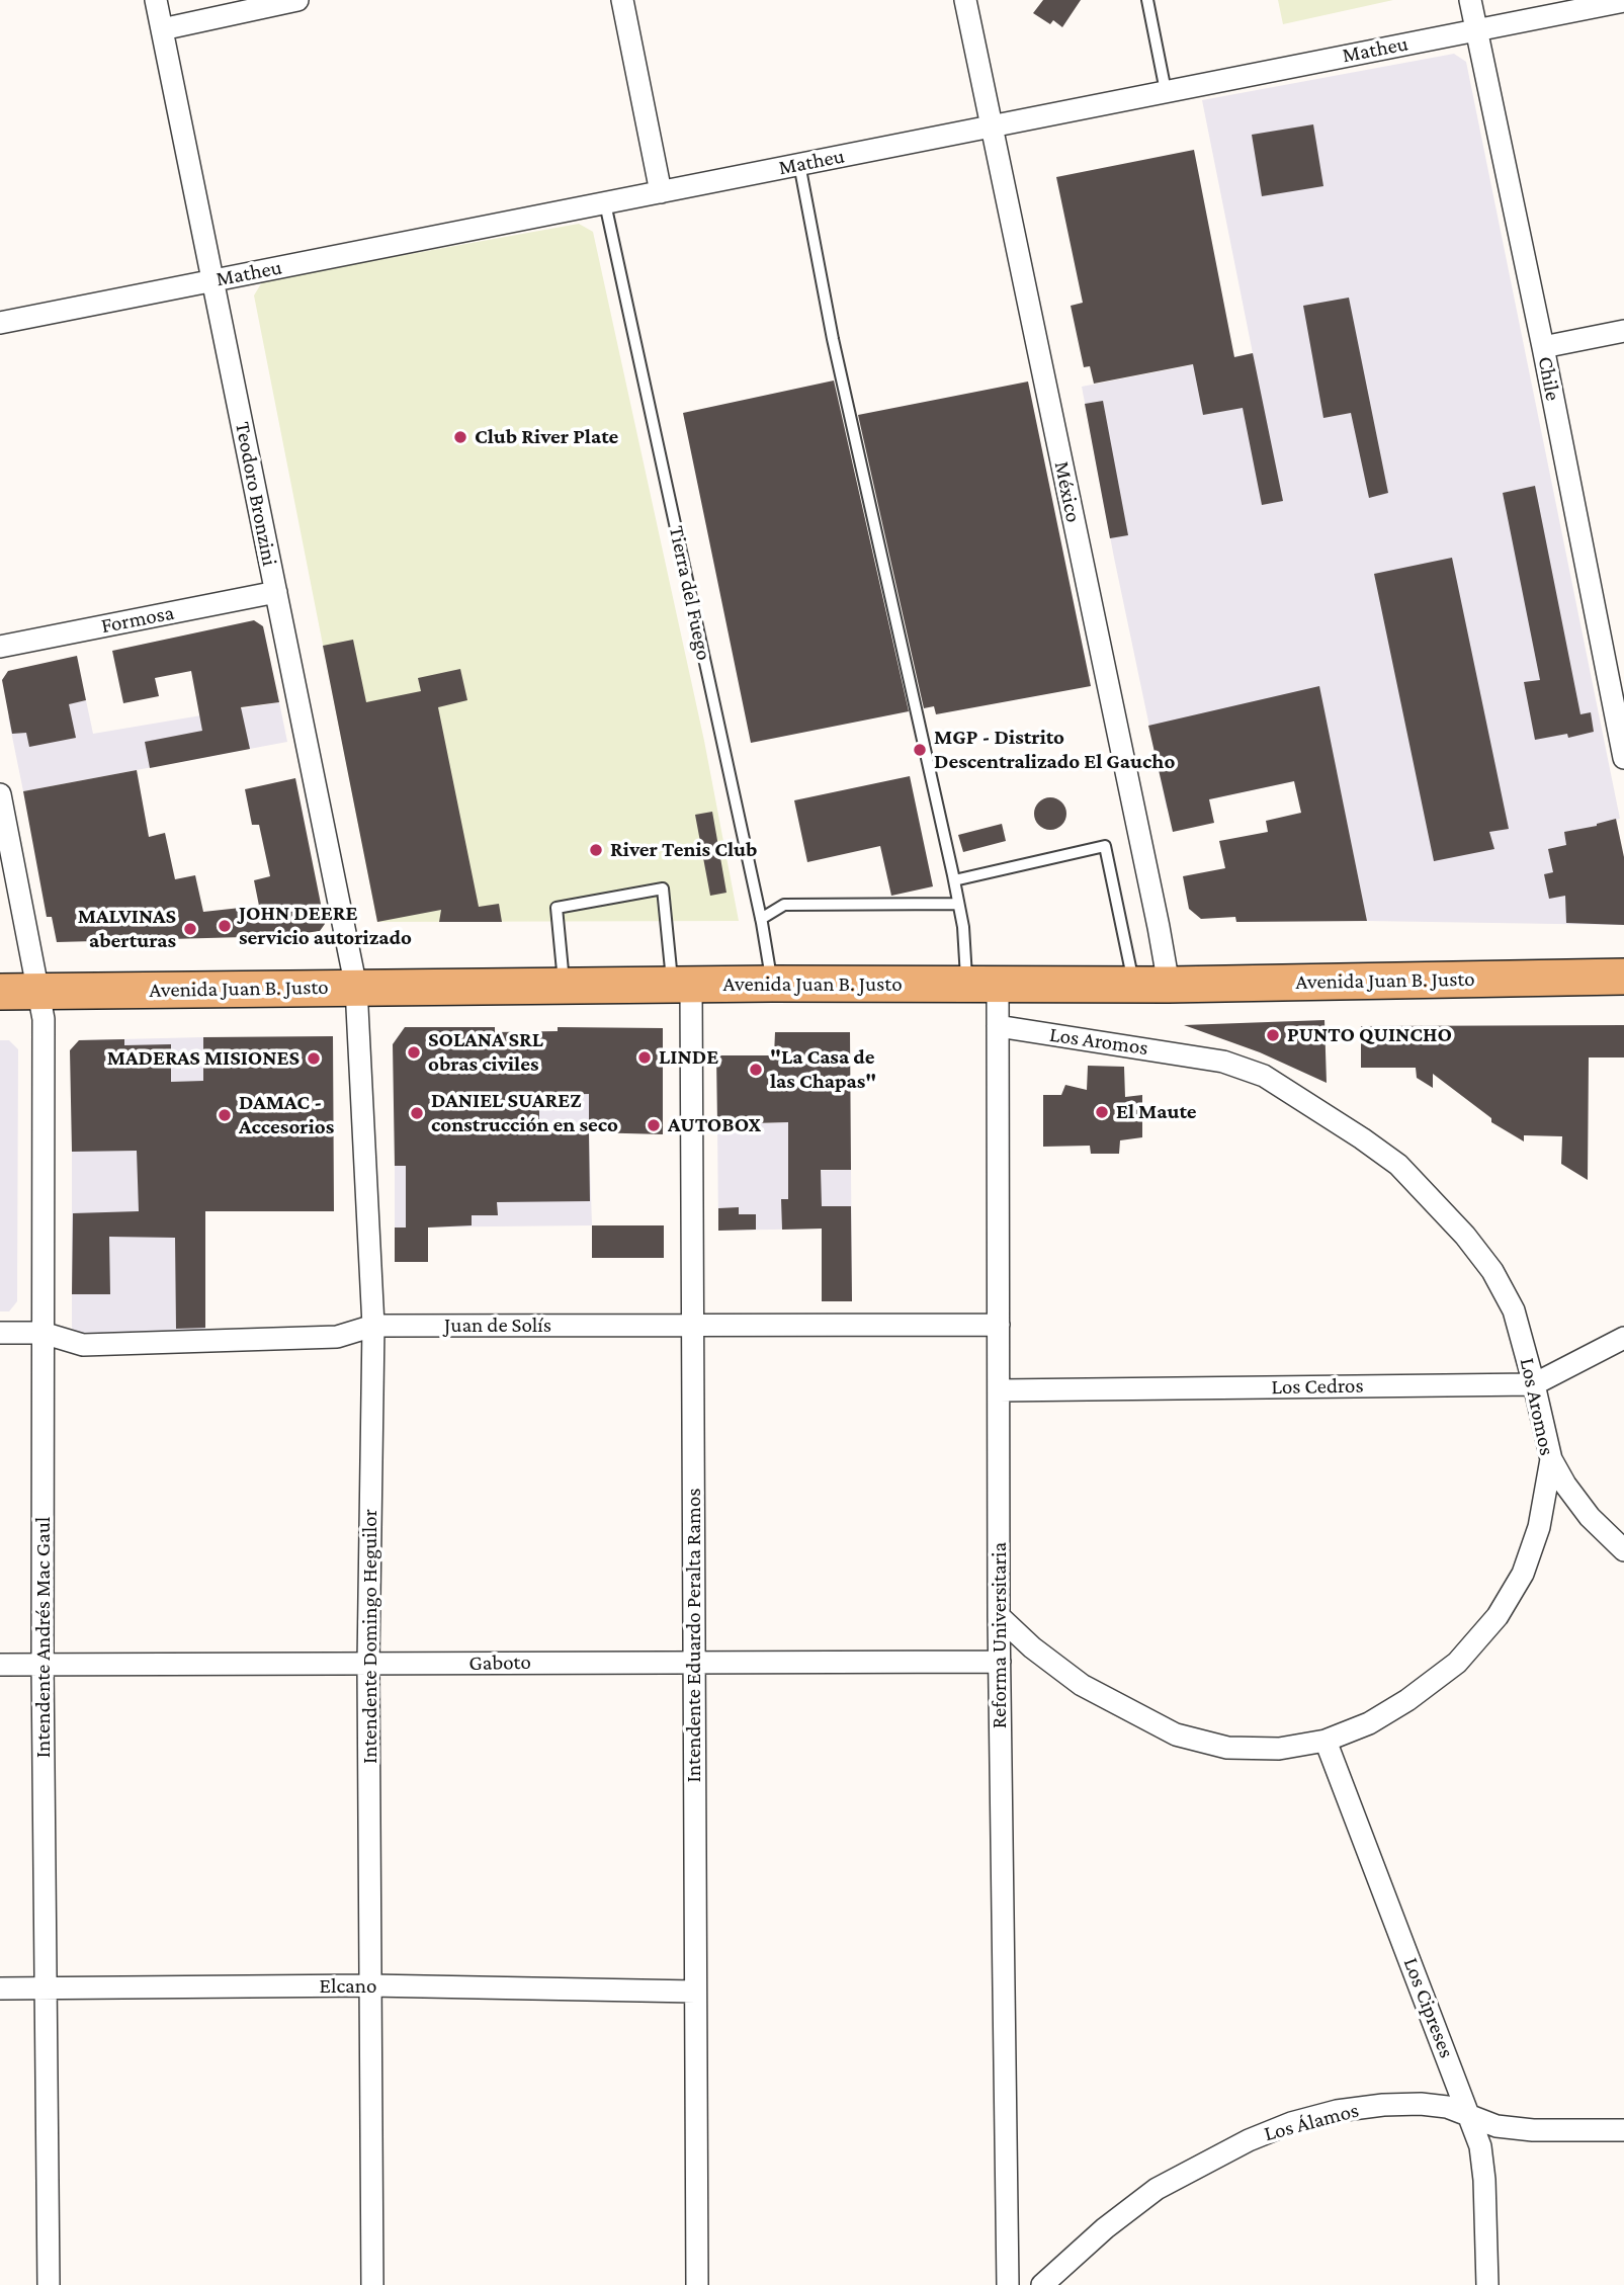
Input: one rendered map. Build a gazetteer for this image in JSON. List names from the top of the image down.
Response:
{
  "streets": {
    "main road": ["Avenida Juan B. Justo"],
    "street": [
      "Matheu",
      "Chile",
      "México",
      "Teodoro Bronzini",
      "Formosa",
      "Los Aromos",
      "Juan de Solís",
      "Los Cedros",
      "Intendente Eduardo Peralta Ramos",
      "Reforma Universitaria",
      "Intendente Domingo Heguilor",
      "Intendente Andrés Mac Gaul",
      "Gaboto",
      "Elcano",
      "Los Cipreses",
      "Los Álamos"
    ],
    "lane": ["Tierra del Fuego"]
  },
  "crossings": [
    ["Matheu", "Chile"],
    ["Matheu", "México"],
    ["Matheu", "Teodoro Bronzini"],
    ["Matheu", "Tierra del Fuego"],
    ["México", "Avenida Juan B. Justo"],
    ["Teodoro Bronzini", "Formosa"],
    ["Teodoro Bronzini", "Avenida Juan B. Justo"],
    ["Teodoro Bronzini", "Intendente Domingo Heguilor"],
    ["Tierra del Fuego", "Avenida Juan B. Justo"],
    ["Avenida Juan B. Justo", "Intendente Eduardo Peralta Ramos"],
    ["Avenida Juan B. Justo", "Reforma Universitaria"],
    ["Avenida Juan B. Justo", "Intendente Domingo Heguilor"],
    ["Avenida Juan B. Justo", "Intendente Andrés Mac Gaul"],
    ["Los Aromos", "Los Cedros"],
    ["Los Aromos", "Reforma Universitaria"],
    ["Los Aromos", "Los Cipreses"],
    ["Juan de Solís", "Intendente Eduardo Peralta Ramos"],
    ["Juan de Solís", "Reforma Universitaria"],
    ["Juan de Solís", "Intendente Domingo Heguilor"],
    ["Juan de Solís", "Intendente Andrés Mac Gaul"],
    ["Los Cedros", "Reforma Universitaria"],
    ["Intendente Eduardo Peralta Ramos", "Gaboto"],
    ["Intendente Eduardo Peralta Ramos", "Elcano"],
    ["Reforma Universitaria", "Gaboto"],
    ["Intendente Domingo Heguilor", "Gaboto"],
    ["Intendente Domingo Heguilor", "Elcano"],
    ["Intendente Andrés Mac Gaul", "Gaboto"],
    ["Intendente Andrés Mac Gaul", "Elcano"],
    ["Los Cipreses", "Los Álamos"]
  ],
  "places": [
    "Club River Plate",
    "MGP - Distrito Descentralizado El Gaucho",
    "River Tenis Club",
    "JOHN DEERE servicio autorizado",
    "MALVINAS aberturas",
    "PUNTO QUINCHO",
    "SOLANA SRL obras civiles",
    "LINDE",
    "MADERAS MISIONES",
    "\"La Casa de las Chapas\"",
    "El Maute",
    "DANIEL SUAREZ construcción en seco",
    "DAMAC - Accesorios",
    "AUTOBOX"
  ]
}
